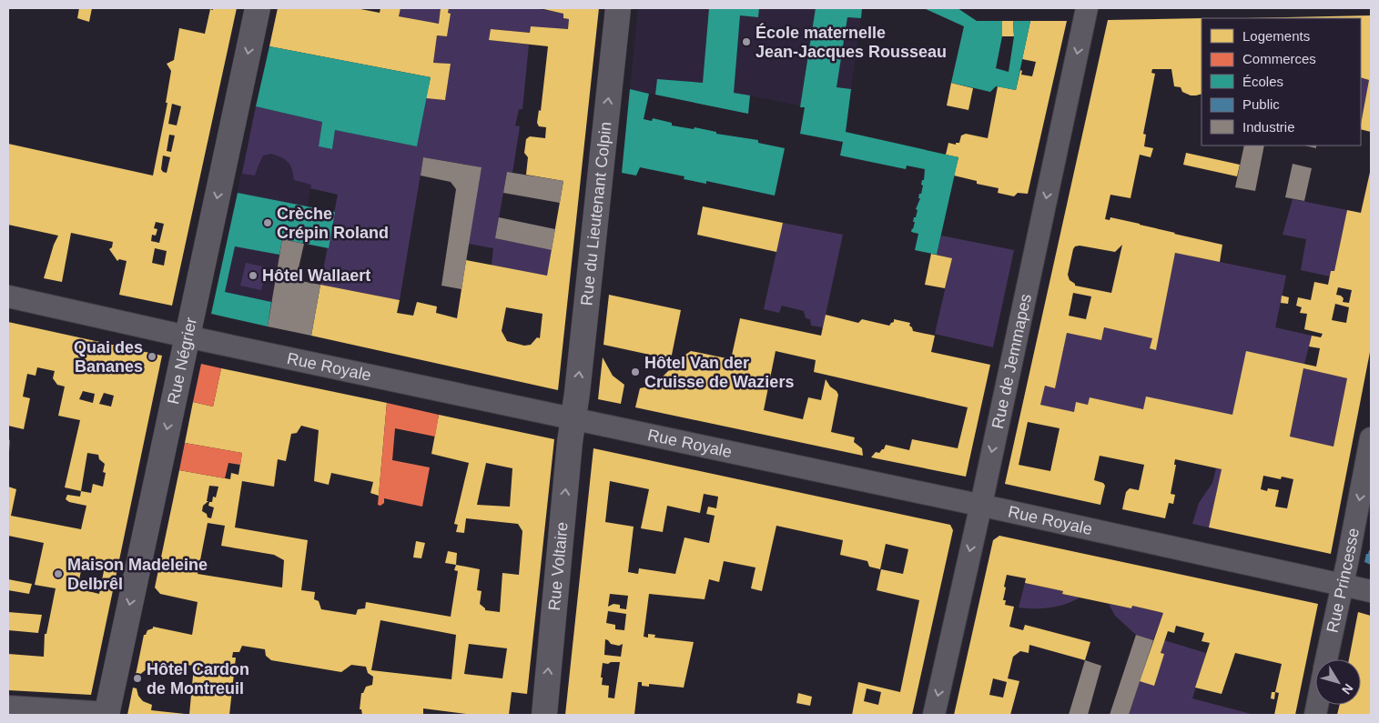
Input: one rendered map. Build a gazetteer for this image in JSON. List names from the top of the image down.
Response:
{
  "streets": {
    "street": [
      "Rue du Lieutenant Colpin",
      "Rue Négrier",
      "Rue de Jemmapes",
      "Rue Royale",
      "Rue Voltaire",
      "Rue Princesse"
    ]
  },
  "crossings": [
    ["Rue du Lieutenant Colpin", "Rue Royale"],
    ["Rue du Lieutenant Colpin", "Rue Voltaire"],
    ["Rue Négrier", "Rue Royale"],
    ["Rue de Jemmapes", "Rue Royale"],
    ["Rue Royale", "Rue Voltaire"],
    ["Rue Royale", "Rue Princesse"]
  ],
  "one_way": [
    "Rue du Lieutenant Colpin",
    "Rue Négrier",
    "Rue de Jemmapes",
    "Rue Voltaire",
    "Rue Princesse"
  ],
  "places": [
    "École maternelle Jean-Jacques Rousseau",
    "Crèche Crépin Roland",
    "Hôtel Wallaert",
    "Quai des Bananes",
    "Hôtel Van der Cruisse de Waziers",
    "Maison Madeleine Delbrêl",
    "Hôtel Cardon de Montreuil"
  ],
  "legend": [
    "Logements",
    "Commerces",
    "Écoles",
    "Public",
    "Industrie"
  ],
  "north": "bottom right"
}
